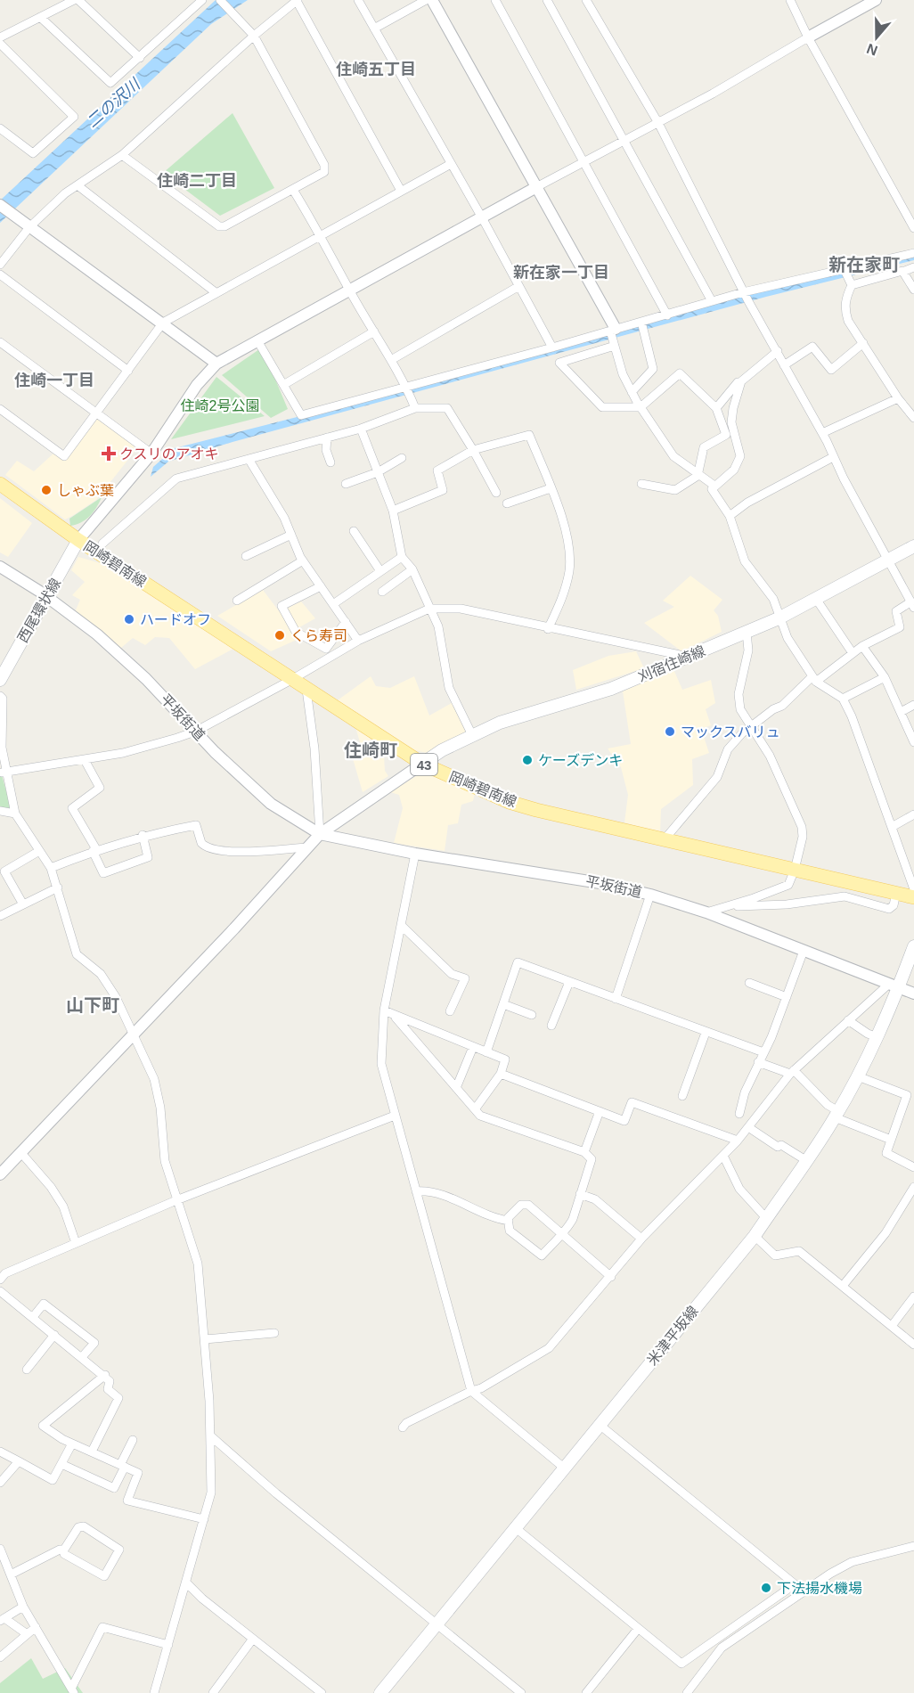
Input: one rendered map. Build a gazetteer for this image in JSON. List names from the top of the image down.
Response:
{
  "streets": {
    "main road": [
      "岡崎碧南線",
      "西尾環状線",
      "刈宿住崎線",
      "43",
      "米津平坂線"
    ],
    "street": ["平坂街道"]
  },
  "crossings": [
    ["岡崎碧南線", "西尾環状線"],
    ["岡崎碧南線", "刈宿住崎線"],
    ["西尾環状線", "平坂街道"],
    ["平坂街道", "米津平坂線"]
  ],
  "districts": [
    "住崎五丁目",
    "住崎二丁目",
    "新在家町",
    "新在家一丁目",
    "住崎一丁目",
    "住崎町",
    "山下町"
  ],
  "water": ["二の沢川"],
  "parks": ["住崎2号公園"],
  "places": {
    "health": ["クスリのアオキ"],
    "other": [
      "しゃぶ葉",
      "ハードオフ",
      "くら寿司",
      "マックスバリュ",
      "ケーズデンキ",
      "下法揚水機場"
    ]
  },
  "north": "bottom"
}
